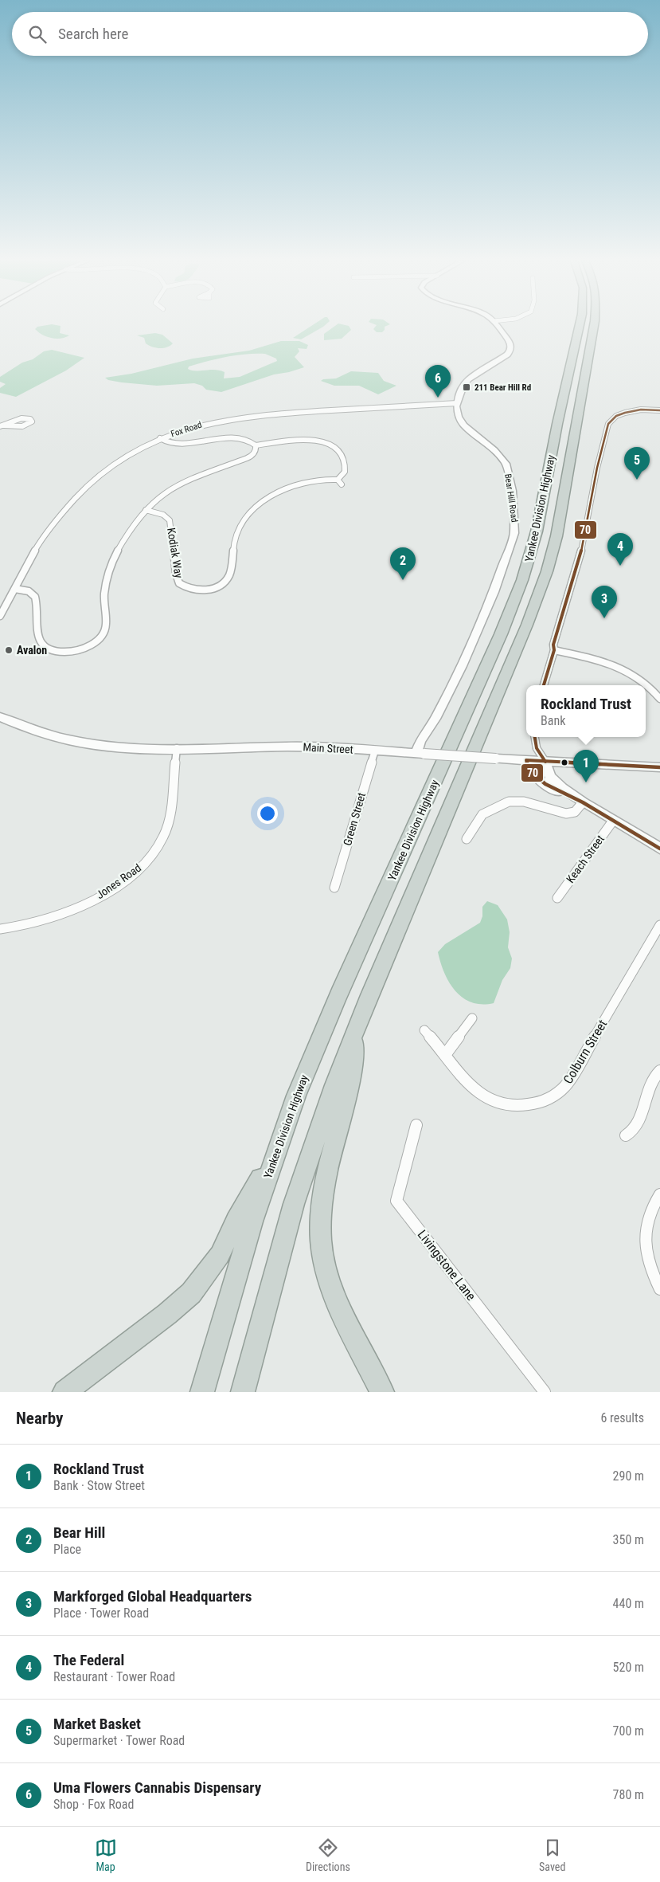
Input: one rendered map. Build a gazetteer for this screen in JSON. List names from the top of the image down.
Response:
{
  "streets": {
    "highway": ["Yankee Division Highway"],
    "street": [
      "Fox Road",
      "Bear Hill Road",
      "Kodiak Way",
      "Main Street",
      "Green Street",
      "Keach Street",
      "Jones Road",
      "Colburn Street",
      "Livingstone Lane"
    ]
  },
  "crossings": [
    ["Fox Road", "Bear Hill Road"],
    ["Bear Hill Road", "Main Street"],
    ["Main Street", "Green Street"],
    ["Main Street", "Jones Road"]
  ],
  "places": {
    "transit": ["211 Bear Hill Rd"],
    "other": ["Avalon"]
  },
  "lines": ["transit line 70"],
  "page": {
    "search": "Search here",
    "pins": [
      "6",
      "5",
      "4",
      "2",
      "3",
      "1"
    ],
    "popup": ["Rockland Trust", "Bank"],
    "heading": ["Nearby", "6 results"],
    "list": [
      {
        "mark": "1",
        "name": "Rockland Trust",
        "note": "Bank · Stow Street",
        "value": "290 m"
      },
      {
        "mark": "2",
        "name": "Bear Hill",
        "note": "Place",
        "value": "350 m"
      },
      {
        "mark": "3",
        "name": "Markforged Global Headquarters",
        "note": "Place · Tower Road",
        "value": "440 m"
      },
      {
        "mark": "4",
        "name": "The Federal",
        "note": "Restaurant · Tower Road",
        "value": "520 m"
      },
      {
        "mark": "5",
        "name": "Market Basket",
        "note": "Supermarket · Tower Road",
        "value": "700 m"
      },
      {
        "mark": "6",
        "name": "Uma Flowers Cannabis Dispensary",
        "note": "Shop · Fox Road",
        "value": "780 m"
      }
    ],
    "nav": ["Map", "Directions", "Saved"]
  }
}
